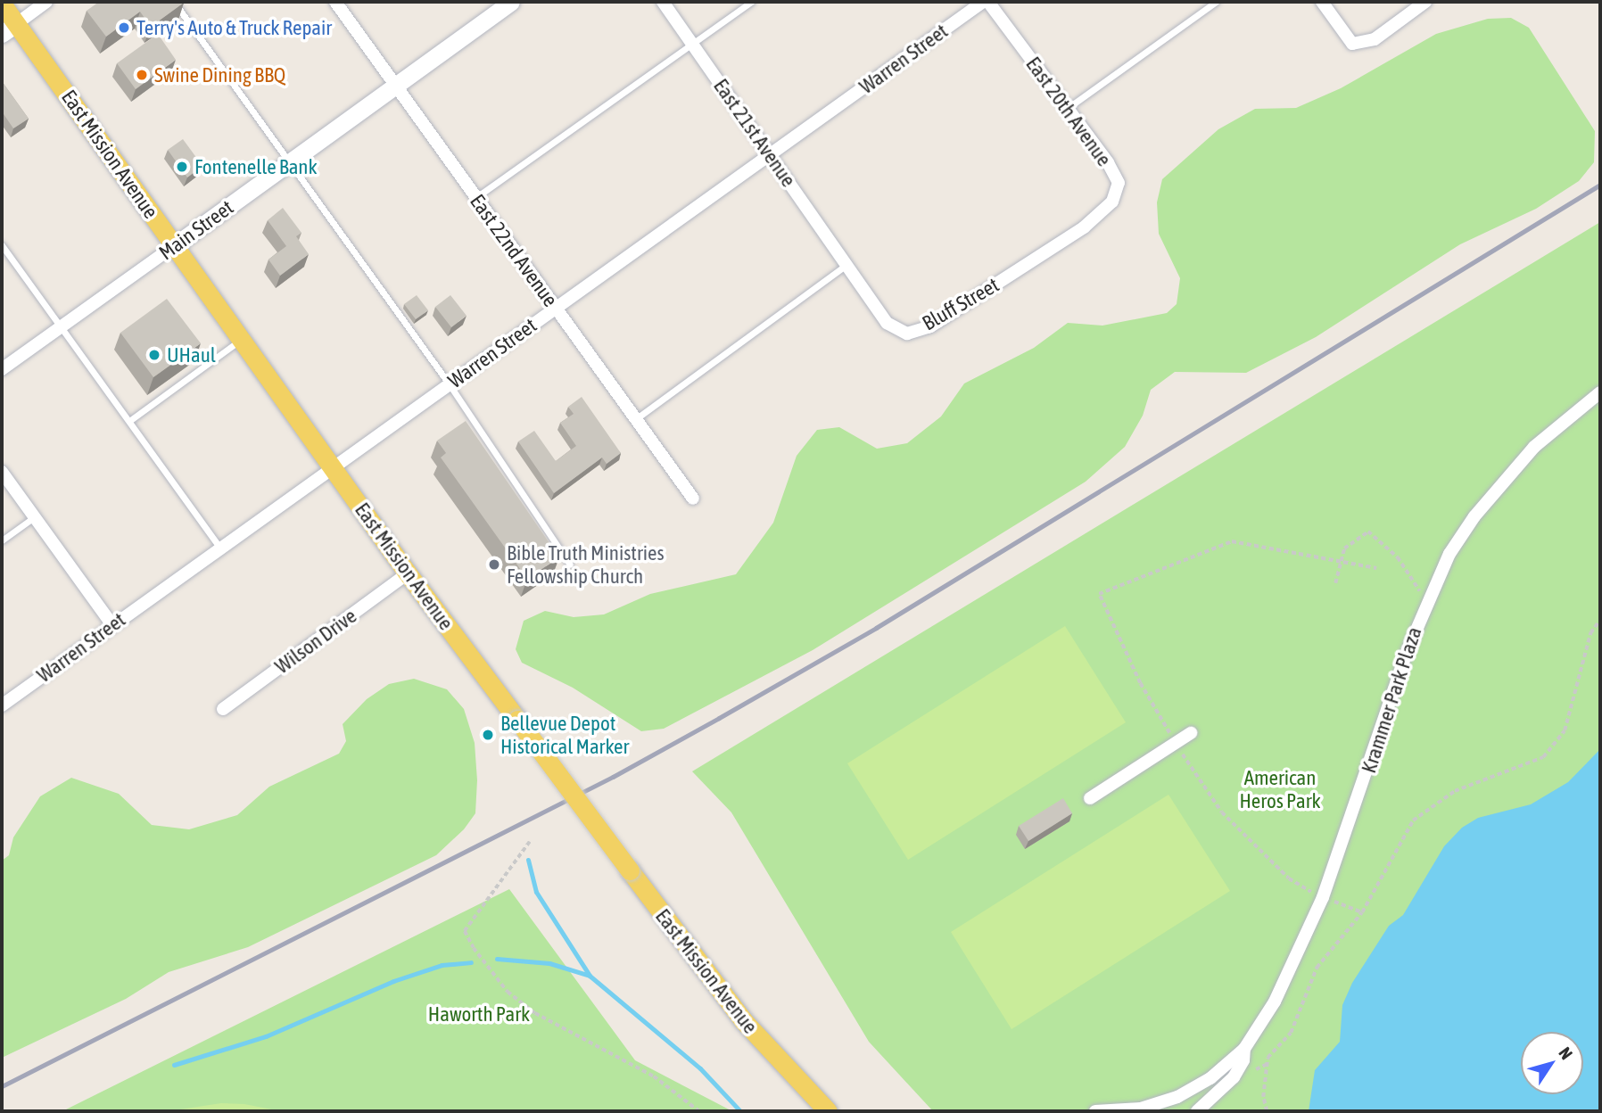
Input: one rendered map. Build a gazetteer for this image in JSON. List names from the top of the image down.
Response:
{
  "streets": {
    "main road": ["East Mission Avenue"],
    "street": [
      "Warren Street",
      "East 20th Avenue",
      "East 21st Avenue",
      "Main Street",
      "East 22nd Avenue",
      "Bluff Street",
      "Wilson Drive",
      "Krammer Park Plaza"
    ]
  },
  "crossings": [
    ["Warren Street", "East 21st Avenue"],
    ["Warren Street", "East Mission Avenue"],
    ["Warren Street", "East 22nd Avenue"],
    ["East 20th Avenue", "Bluff Street"],
    ["East 21st Avenue", "Bluff Street"],
    ["East Mission Avenue", "Main Street"],
    ["East Mission Avenue", "Wilson Drive"],
    ["Main Street", "East 22nd Avenue"]
  ],
  "parks": ["American Heros Park", "Haworth Park"],
  "places": [
    "Terry's Auto & Truck Repair",
    "Swine Dining BBQ",
    "Fontenelle Bank",
    "UHaul",
    "Bible Truth Ministries Fellowship Church",
    "Bellevue Depot Historical Marker"
  ],
  "north": "top right"
}
